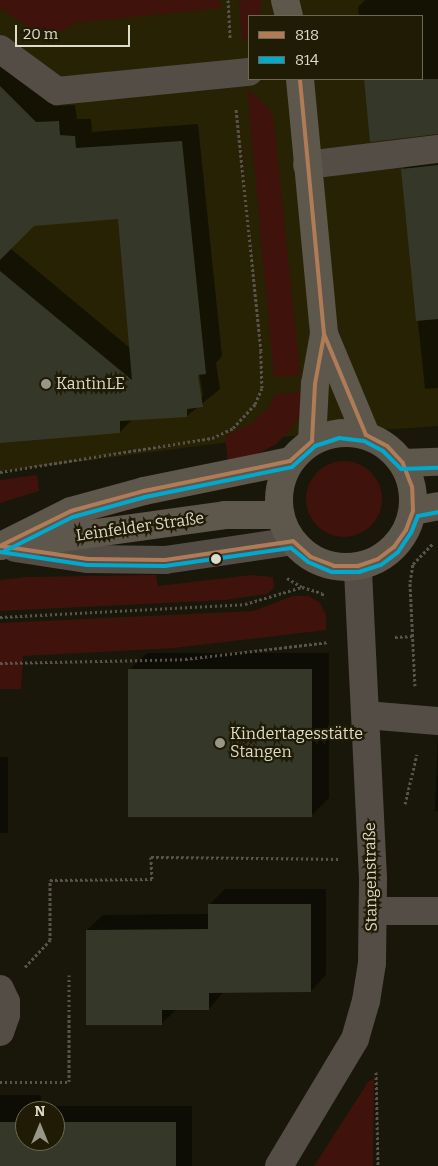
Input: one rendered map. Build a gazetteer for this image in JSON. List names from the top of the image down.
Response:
{
  "streets": {
    "main road": ["Leinfelder Straße"],
    "street": ["Stangenstraße"]
  },
  "crossings": [
    ["Leinfelder Straße", "Stangenstraße"]
  ],
  "places": ["KantinLE", "Kindertagesstätte Stangen"],
  "lines": ["transit line 818", "transit line 814"],
  "legend": ["818", "814"],
  "scale_bar": "20 m",
  "north": "top"
}
